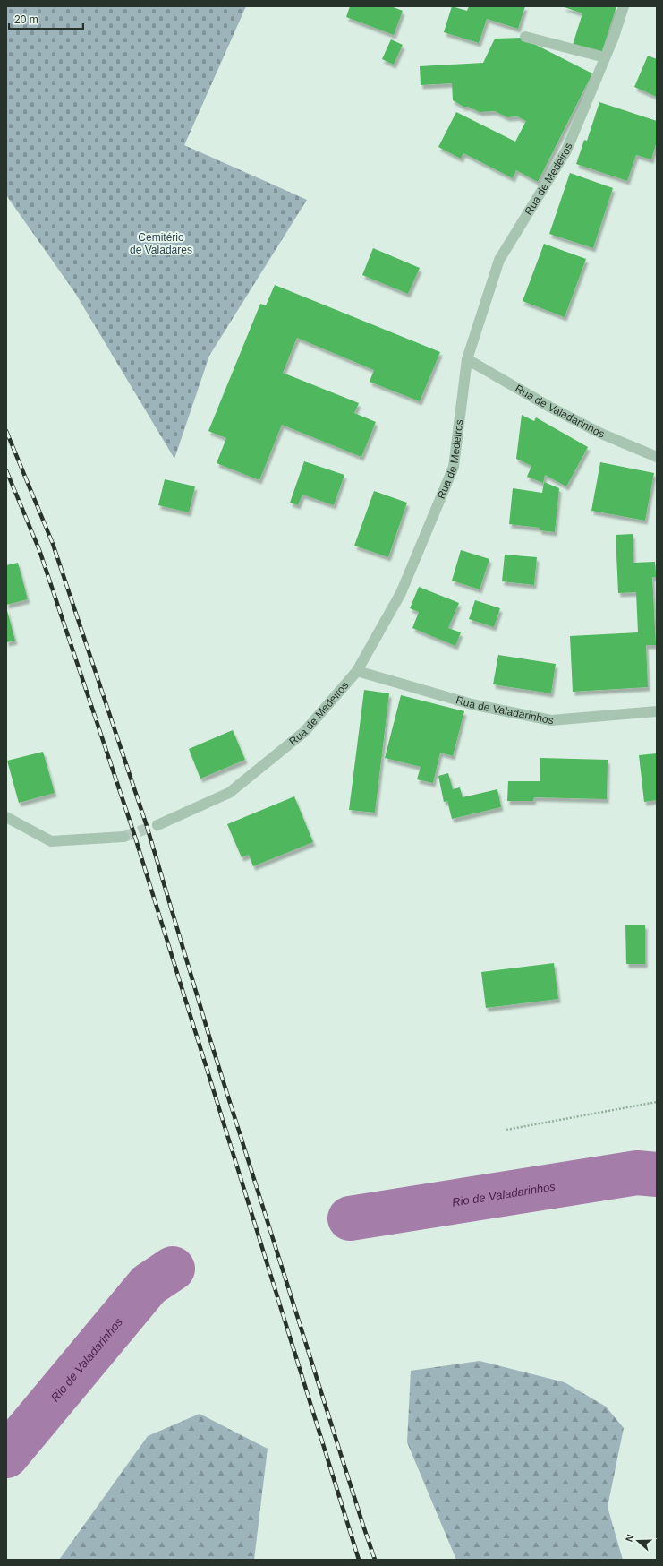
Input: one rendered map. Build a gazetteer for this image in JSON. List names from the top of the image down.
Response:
{
  "streets": {
    "street": ["Rua de Medeiros", "Rua de Valadarinhos"]
  },
  "crossings": [
    ["Rua de Medeiros", "Rua de Valadarinhos"]
  ],
  "water": ["Rio de Valadarinhos"],
  "parks": ["Cemitério de Valadares"],
  "scale_bar": "20 m",
  "north": "left"
}
